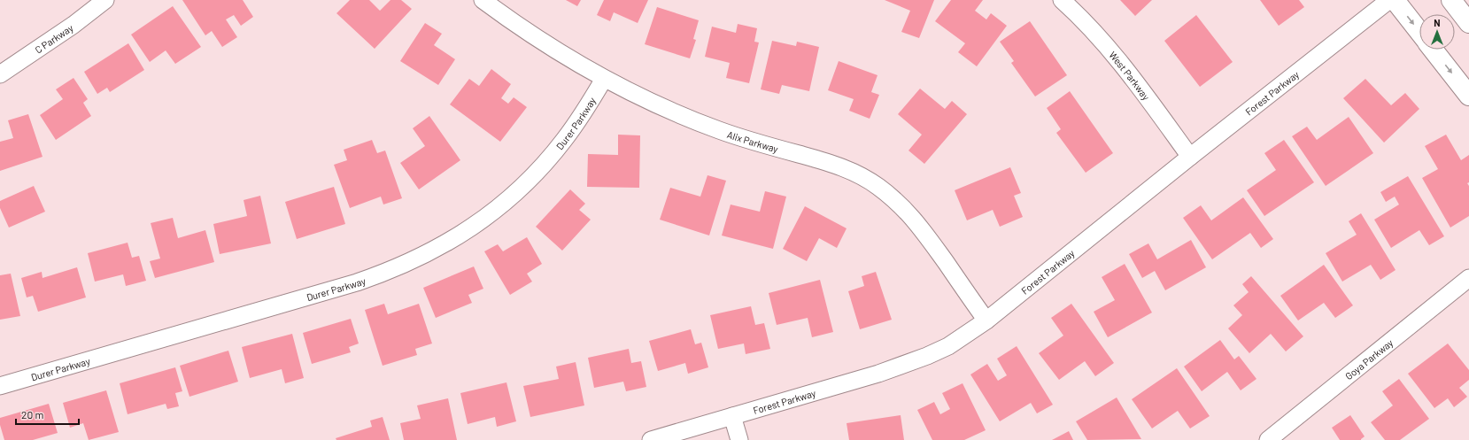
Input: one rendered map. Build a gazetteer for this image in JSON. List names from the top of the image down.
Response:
{
  "streets": {
    "street": [
      "C Parkway",
      "West Parkway",
      "Forest Parkway",
      "Durer Parkway",
      "Alix Parkway",
      "Goya Parkway"
    ]
  },
  "crossings": [
    ["West Parkway", "Forest Parkway"],
    ["Forest Parkway", "Alix Parkway"],
    ["Durer Parkway", "Alix Parkway"]
  ],
  "scale_bar": "20 m",
  "north": "top"
}
